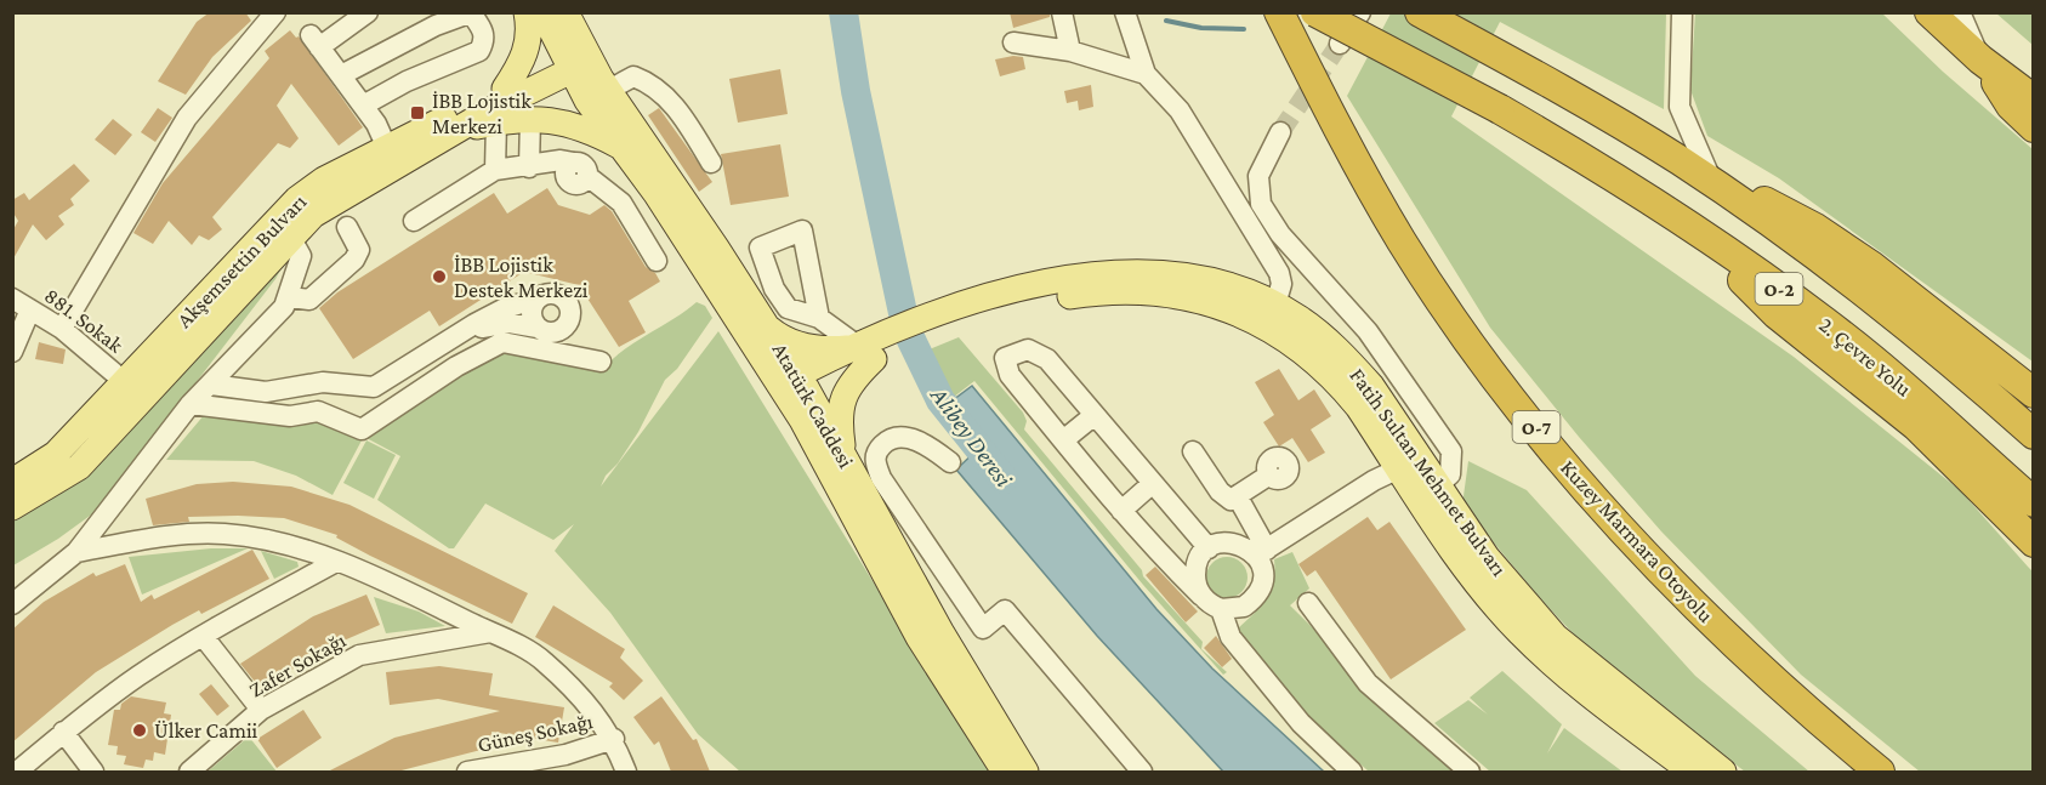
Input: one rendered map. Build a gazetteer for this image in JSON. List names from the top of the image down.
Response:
{
  "streets": {
    "highway": [
      "O-2",
      "2. Çevre Yolu",
      "O-7",
      "Kuzey Marmara Otoyolu"
    ],
    "main road": ["Akşemsettin Bulvarı", "Atatürk Caddesi", "Fatih Sultan Mehmet Bulvarı"],
    "street": ["881. Sokak", "Zafer Sokağı", "Güneş Sokağı"]
  },
  "crossings": [
    ["Akşemsettin Bulvarı", "881. Sokak"],
    ["Akşemsettin Bulvarı", "Atatürk Caddesi"],
    ["Atatürk Caddesi", "Fatih Sultan Mehmet Bulvarı"]
  ],
  "water": ["Alibey Deresi"],
  "places": {
    "transit": ["İBB Lojistik Merkezi"],
    "other": ["İBB Lojistik Destek Merkezi", "Ülker Camii"]
  }
}
